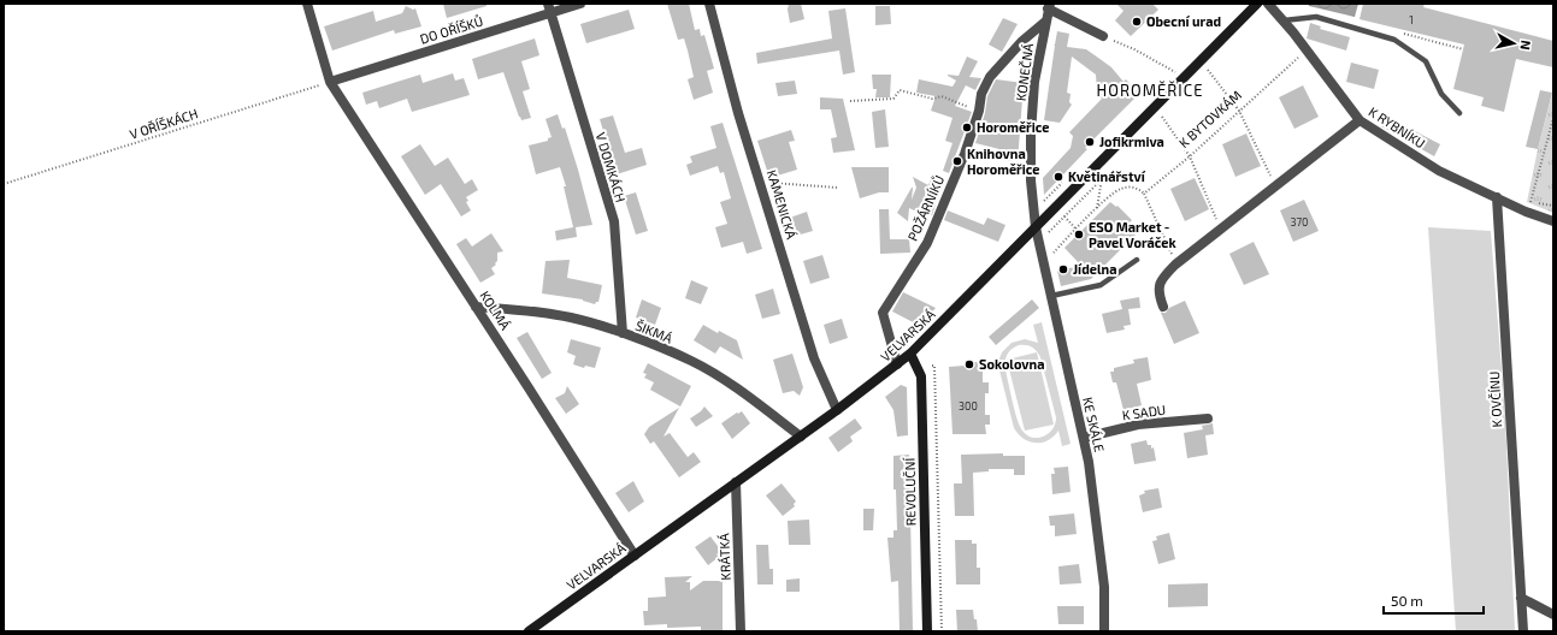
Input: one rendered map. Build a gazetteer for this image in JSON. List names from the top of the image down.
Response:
{
  "streets": {
    "main road": ["VELVARSKÁ", "REVOLUČNÍ"],
    "street": [
      "DO OŘÍŠKŮ",
      "KONEČNÁ",
      "K RYBNÍKU",
      "V DOMKÁCH",
      "KAMENICKÁ",
      "POŽÁRNÍKŮ",
      "KOLMÁ",
      "ŠIKMÁ",
      "K OVČÍNU",
      "K SADU",
      "KE SKÁLE",
      "KRÁTKÁ"
    ],
    "path": ["K BYTOVKÁM", "V OŘÍŠKÁCH"]
  },
  "crossings": [
    ["DO OŘÍŠKŮ", "V OŘÍŠKÁCH"],
    ["DO OŘÍŠKŮ", "V DOMKÁCH"],
    ["DO OŘÍŠKŮ", "KOLMÁ"],
    ["KONEČNÁ", "POŽÁRNÍKŮ"],
    ["KONEČNÁ", "VELVARSKÁ"],
    ["KONEČNÁ", "KE SKÁLE"],
    ["K BYTOVKÁM", "K RYBNÍKU"],
    ["V OŘÍŠKÁCH", "KOLMÁ"],
    ["K RYBNÍKU", "K OVČÍNU"],
    ["V DOMKÁCH", "ŠIKMÁ"],
    ["KAMENICKÁ", "VELVARSKÁ"],
    ["POŽÁRNÍKŮ", "VELVARSKÁ"],
    ["KOLMÁ", "ŠIKMÁ"],
    ["KOLMÁ", "VELVARSKÁ"],
    ["ŠIKMÁ", "VELVARSKÁ"],
    ["VELVARSKÁ", "KE SKÁLE"],
    ["VELVARSKÁ", "REVOLUČNÍ"],
    ["VELVARSKÁ", "KRÁTKÁ"],
    ["K SADU", "KE SKÁLE"]
  ],
  "districts": ["HOROMĚŘICE"],
  "places": [
    "Obecní urad",
    "Horoměřice",
    "Jofikrmiva",
    "Knihovna Horoměřice",
    "Květinářství",
    "ESO Market - Pavel Voráček",
    "Jídelna",
    "Sokolovna"
  ],
  "house_numbers": ["1", "370", "300"],
  "scale_bar": "50 m",
  "north": "right"
}
